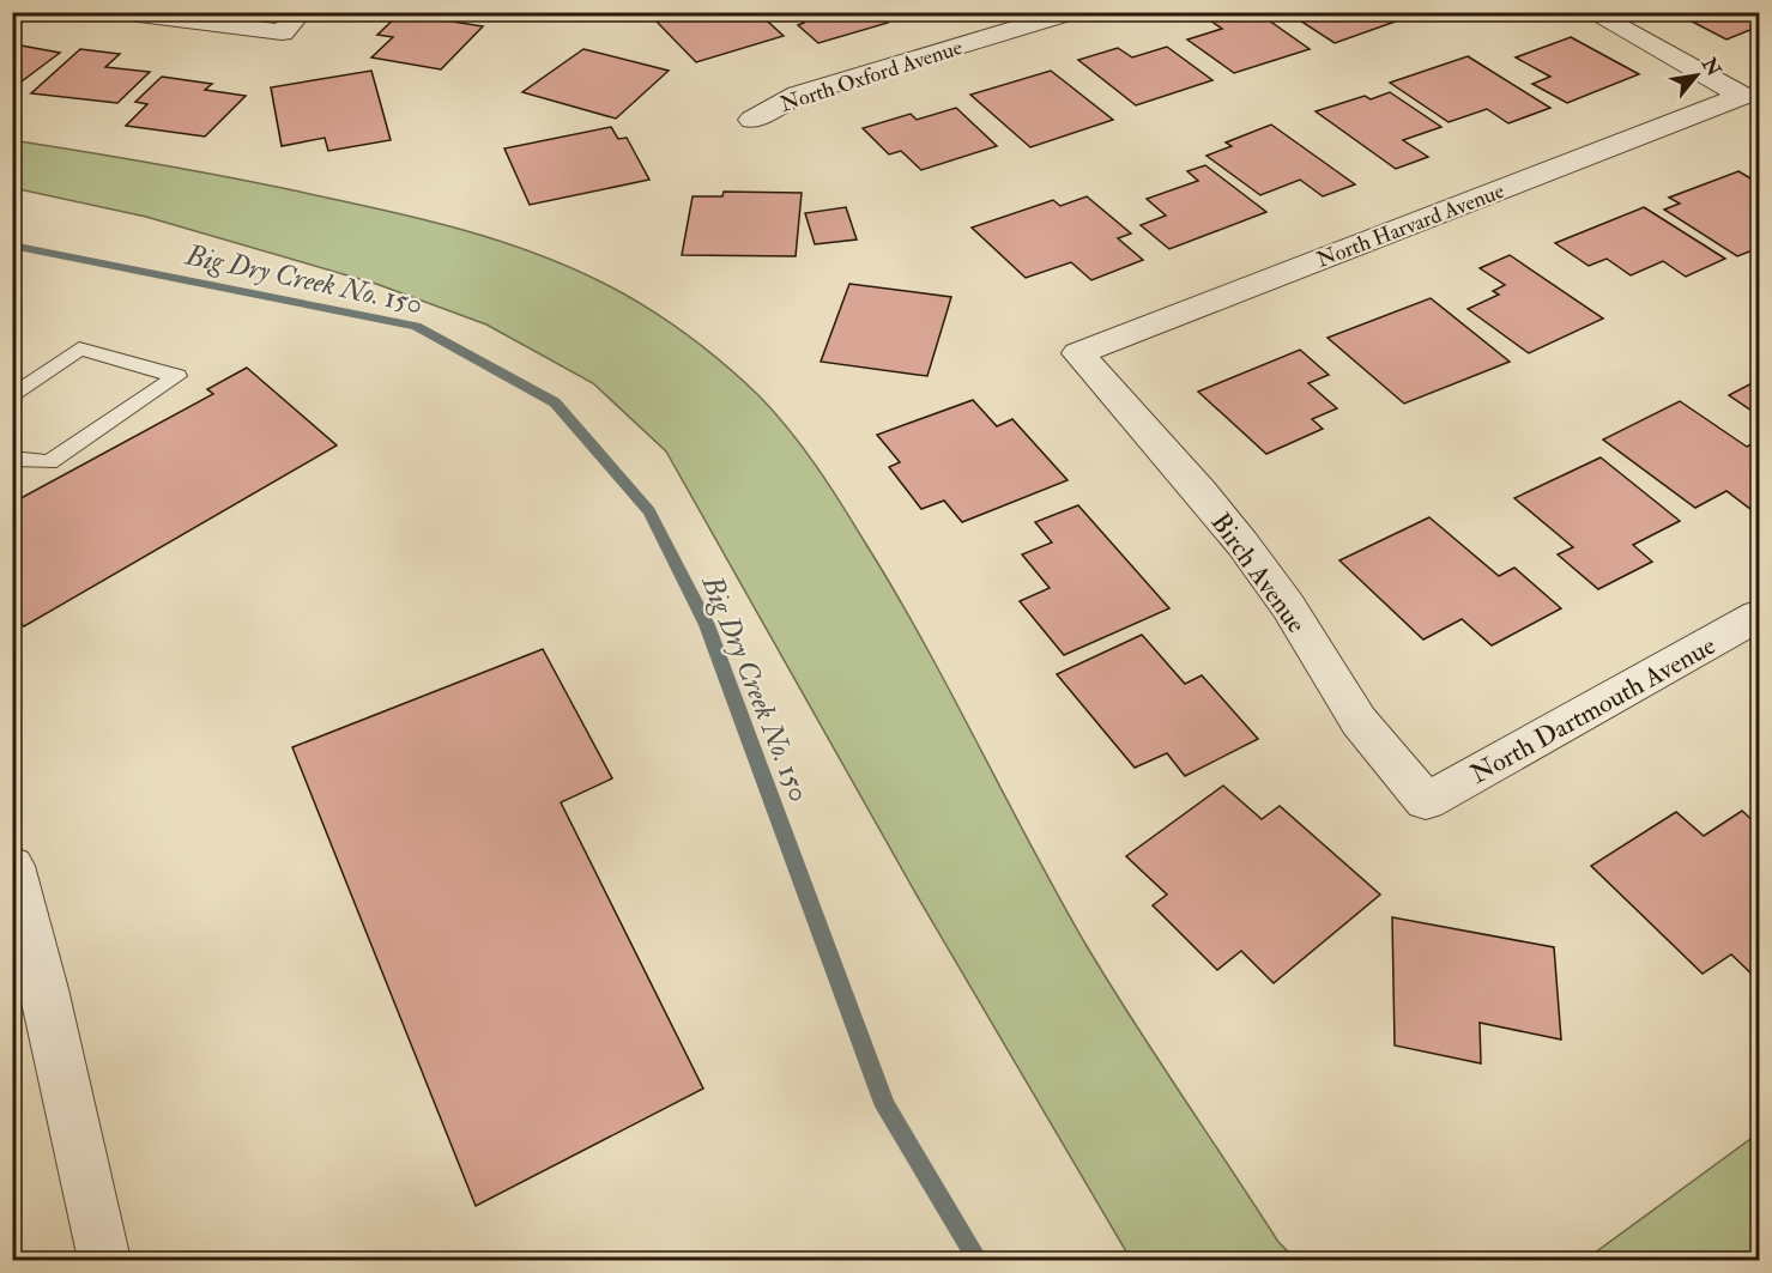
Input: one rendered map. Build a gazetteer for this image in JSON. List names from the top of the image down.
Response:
{
  "streets": {
    "street": [
      "North Oxford Avenue",
      "North Harvard Avenue",
      "Birch Avenue",
      "North Dartmouth Avenue"
    ]
  },
  "crossings": [
    ["North Harvard Avenue", "Birch Avenue"],
    ["Birch Avenue", "North Dartmouth Avenue"]
  ],
  "water": ["Big Dry Creek No. 150"],
  "north": "top right"
}
